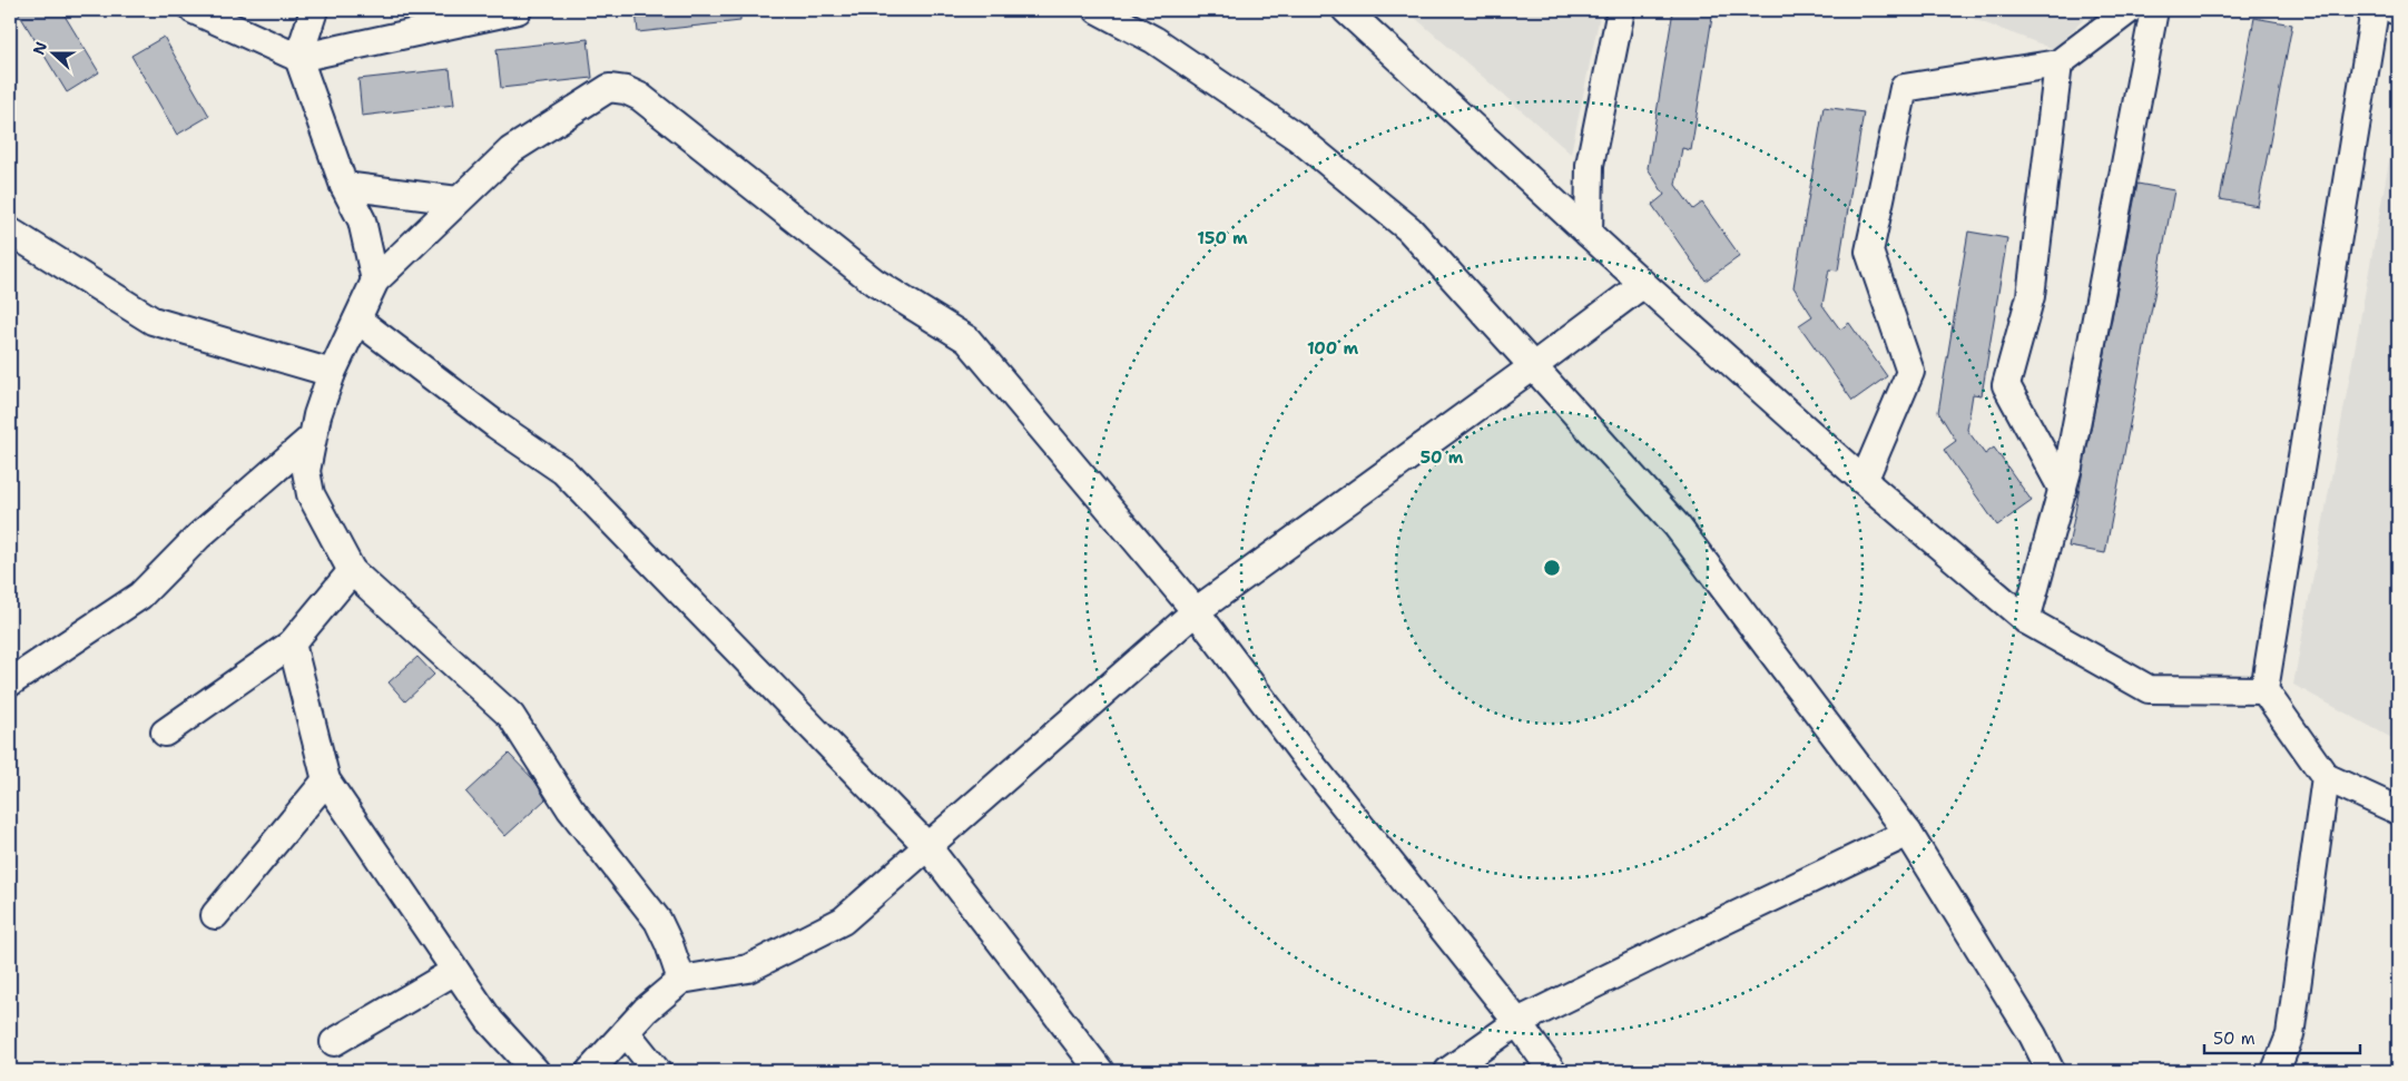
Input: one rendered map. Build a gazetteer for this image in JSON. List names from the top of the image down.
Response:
{
  "scale_bar": "50 m",
  "north": "left",
  "rings": ["150 m", "100 m", "50 m"]
}
